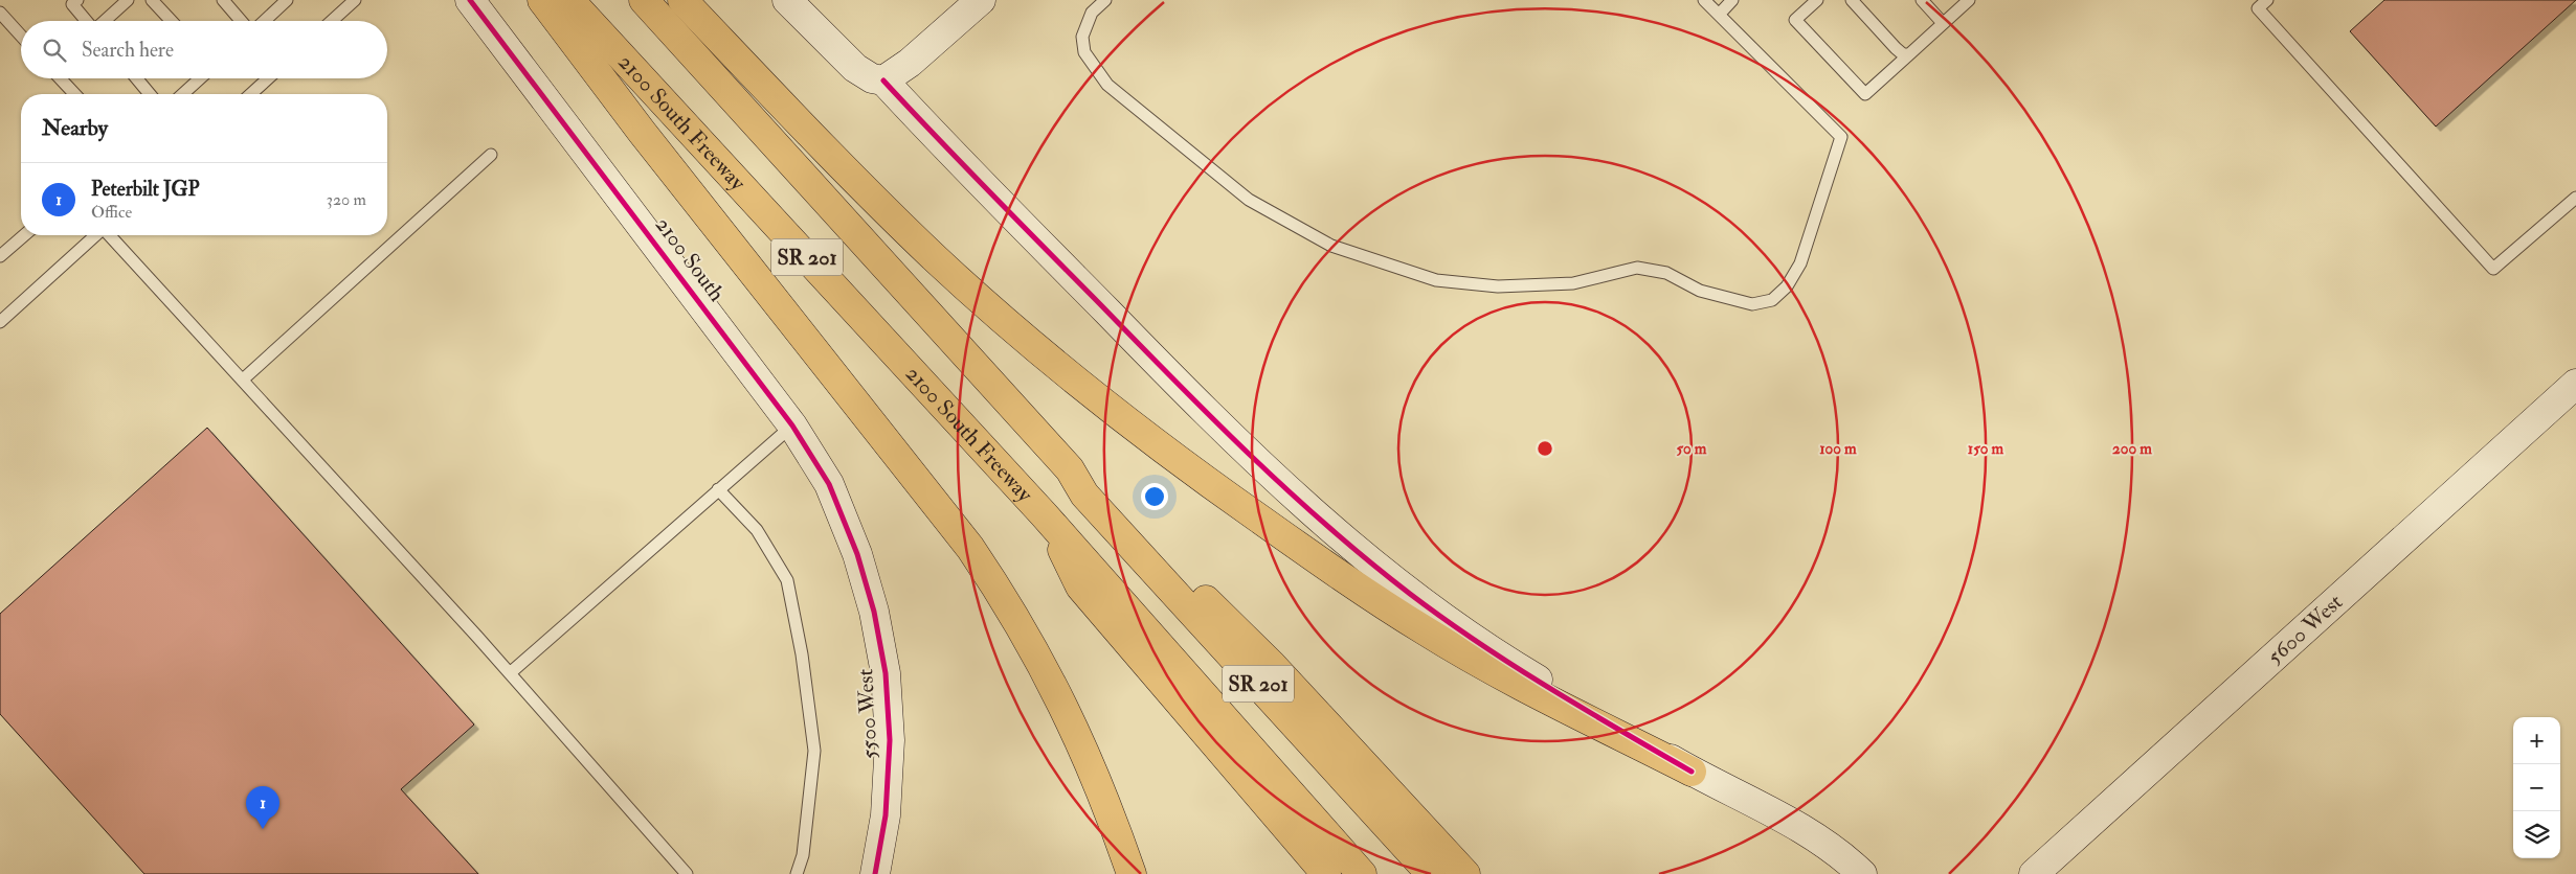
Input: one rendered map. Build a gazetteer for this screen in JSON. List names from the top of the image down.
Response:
{
  "streets": {
    "highway": ["2100 South Freeway", "SR 201"],
    "street": ["2100 South", "5600 West", "5500 West"]
  },
  "crossings": [
    ["2100 South", "5500 West"]
  ],
  "page": {
    "search": "Search here",
    "heading": "Nearby",
    "list": [
      {
        "mark": "1",
        "name": "Peterbilt JGP",
        "note": "Office",
        "value": "320 m"
      }
    ],
    "map_buttons": ["+", "−"],
    "pins": "1"
  },
  "rings": [
    "50 m",
    "100 m",
    "150 m",
    "200 m"
  ]
}
